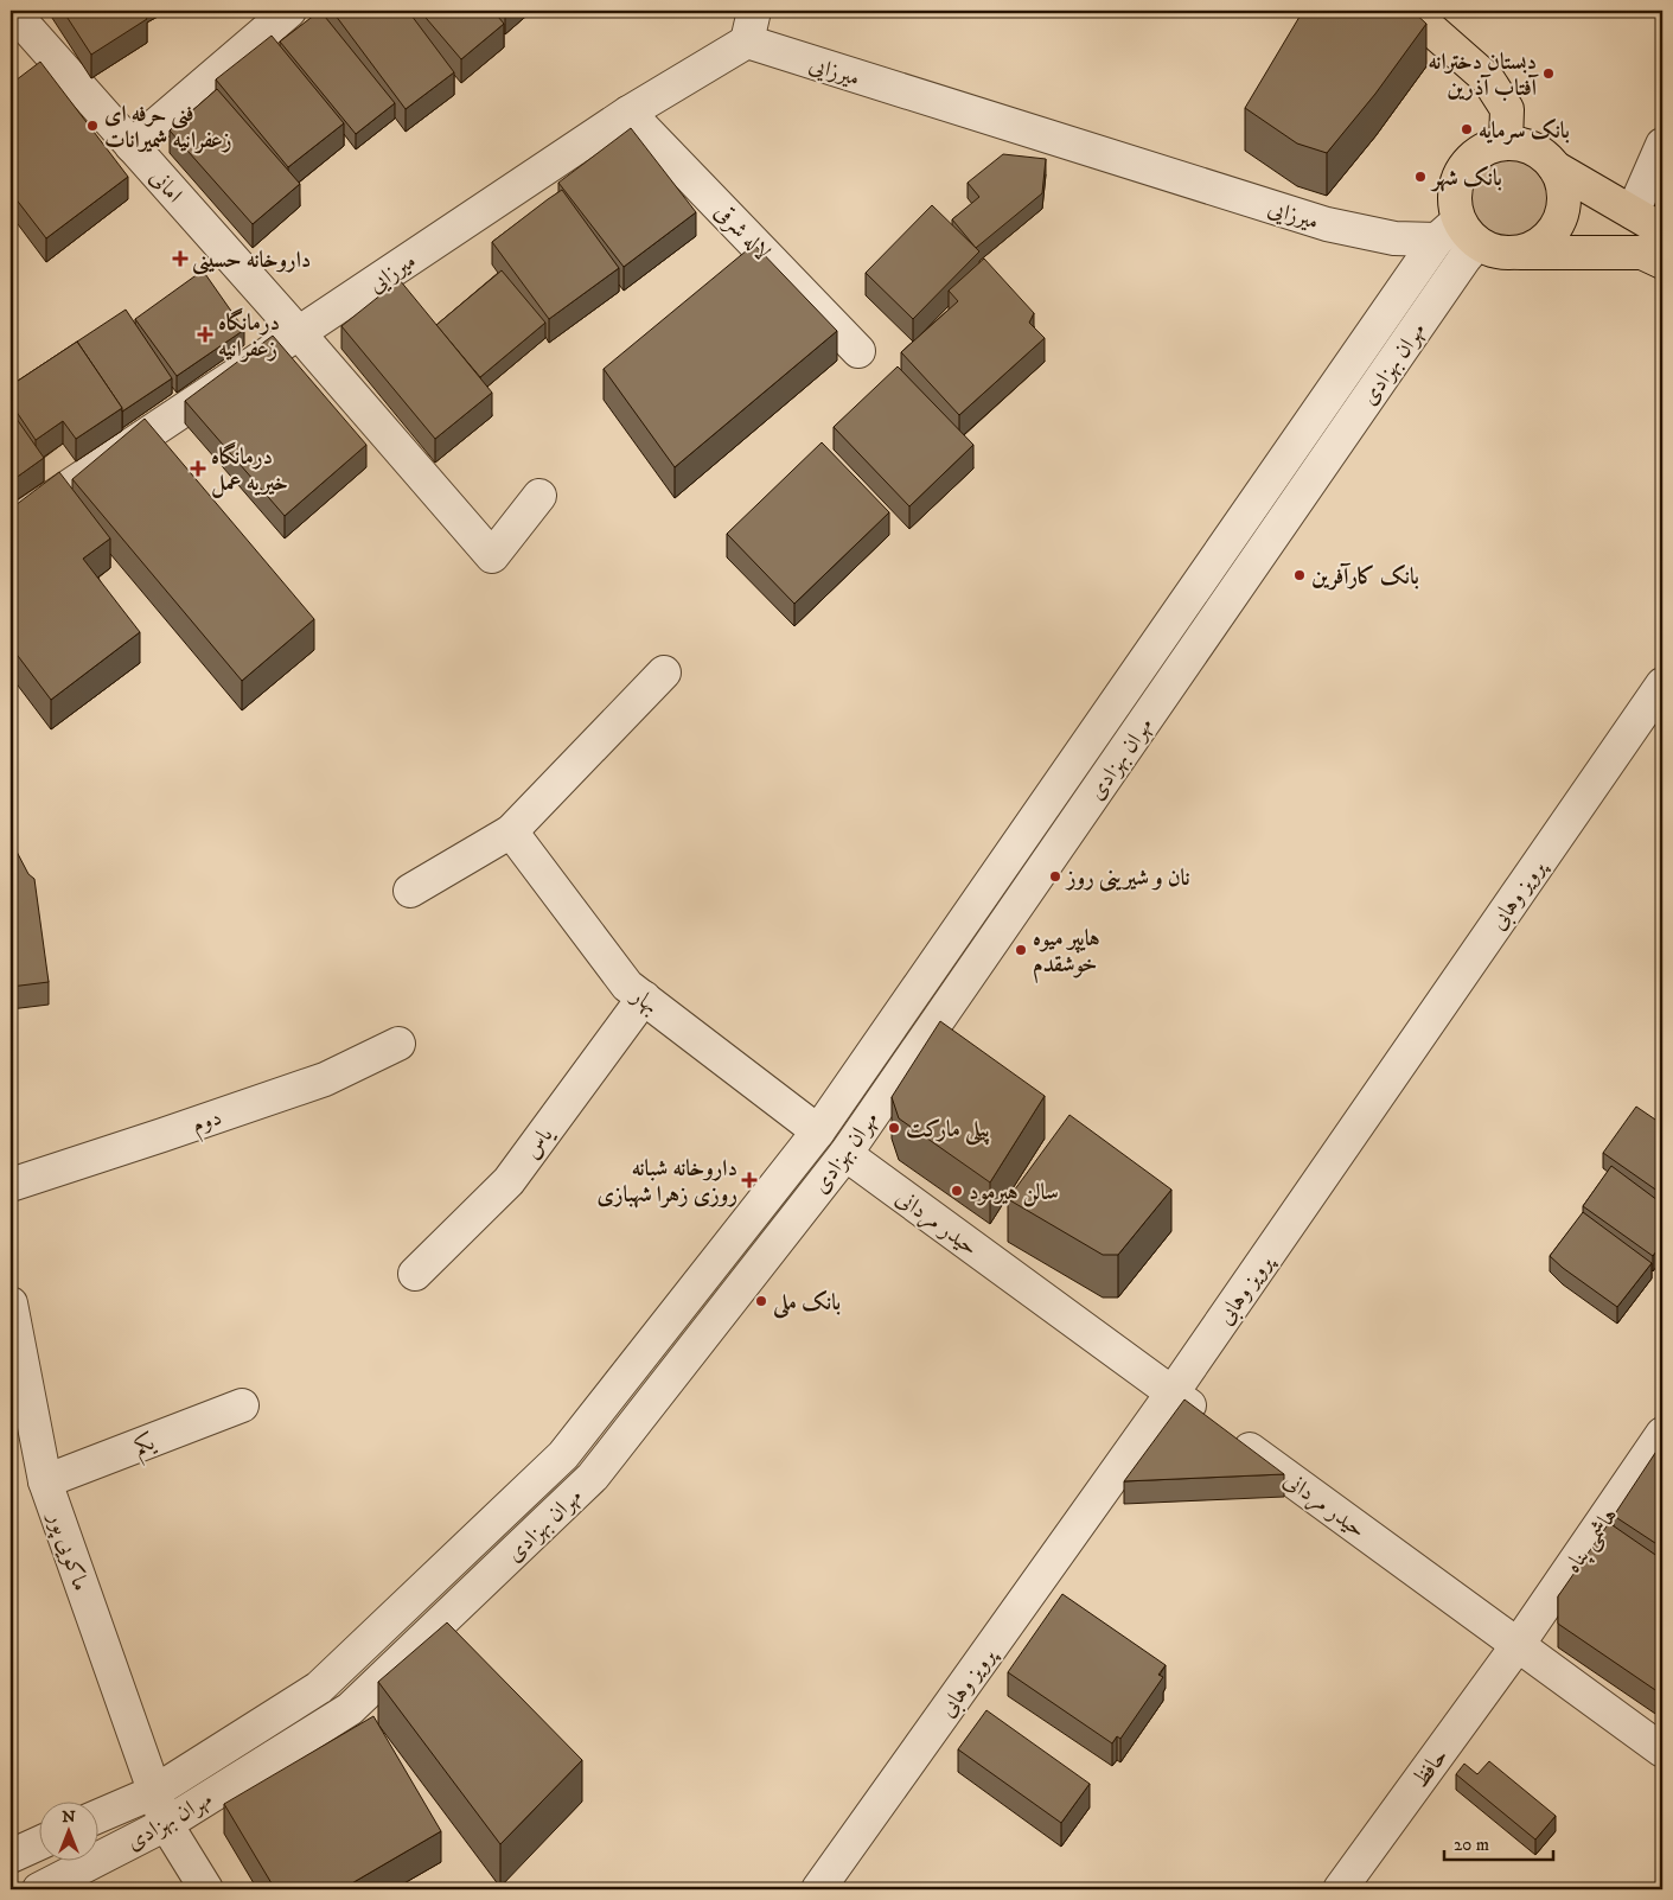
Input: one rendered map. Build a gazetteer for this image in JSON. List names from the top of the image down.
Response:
{
  "streets": {
    "street": [
      "میرزایی",
      "امانی",
      "لاله شرقی",
      "مهران بهزادی",
      "پرویز وهابی",
      "بهار",
      "دوم",
      "یاس",
      "حیدر مردانی",
      "یکم",
      "هاشمی پناه",
      "ماکویی‌ پور",
      "حافظ"
    ]
  },
  "crossings": [
    ["میرزایی", "امانی"],
    ["میرزایی", "لاله شرقی"],
    ["میرزایی", "مهران بهزادی"],
    ["مهران بهزادی", "بهار"],
    ["مهران بهزادی", "حیدر مردانی"],
    ["مهران بهزادی", "ماکویی‌ پور"],
    ["پرویز وهابی", "حیدر مردانی"],
    ["بهار", "یاس"],
    ["حیدر مردانی", "هاشمی پناه"],
    ["حیدر مردانی", "حافظ"],
    ["یکم", "ماکویی‌ پور"],
    ["هاشمی پناه", "حافظ"]
  ],
  "places": {
    "other": [
      "دبستان دخترانه آفتاب آذرین",
      "فنی حرفه ای زعفرانیه شمیرانات",
      "بانک سرمایه",
      "بانک شهر",
      "بانک کارآفرین",
      "نان و شيرينى روز",
      "هایپر میوه خوشقدم",
      "پیلی مارکت",
      "سالن هیرمود",
      "بانک ملی"
    ],
    "health": [
      "داروخانه حسینی",
      "درمانگاه زعفرانیه",
      "درمانگاه خیریه عمل",
      "داروخانه شبانه روزی زهرا شهبازی"
    ]
  },
  "scale_bar": "20 m",
  "north": "top"
}
